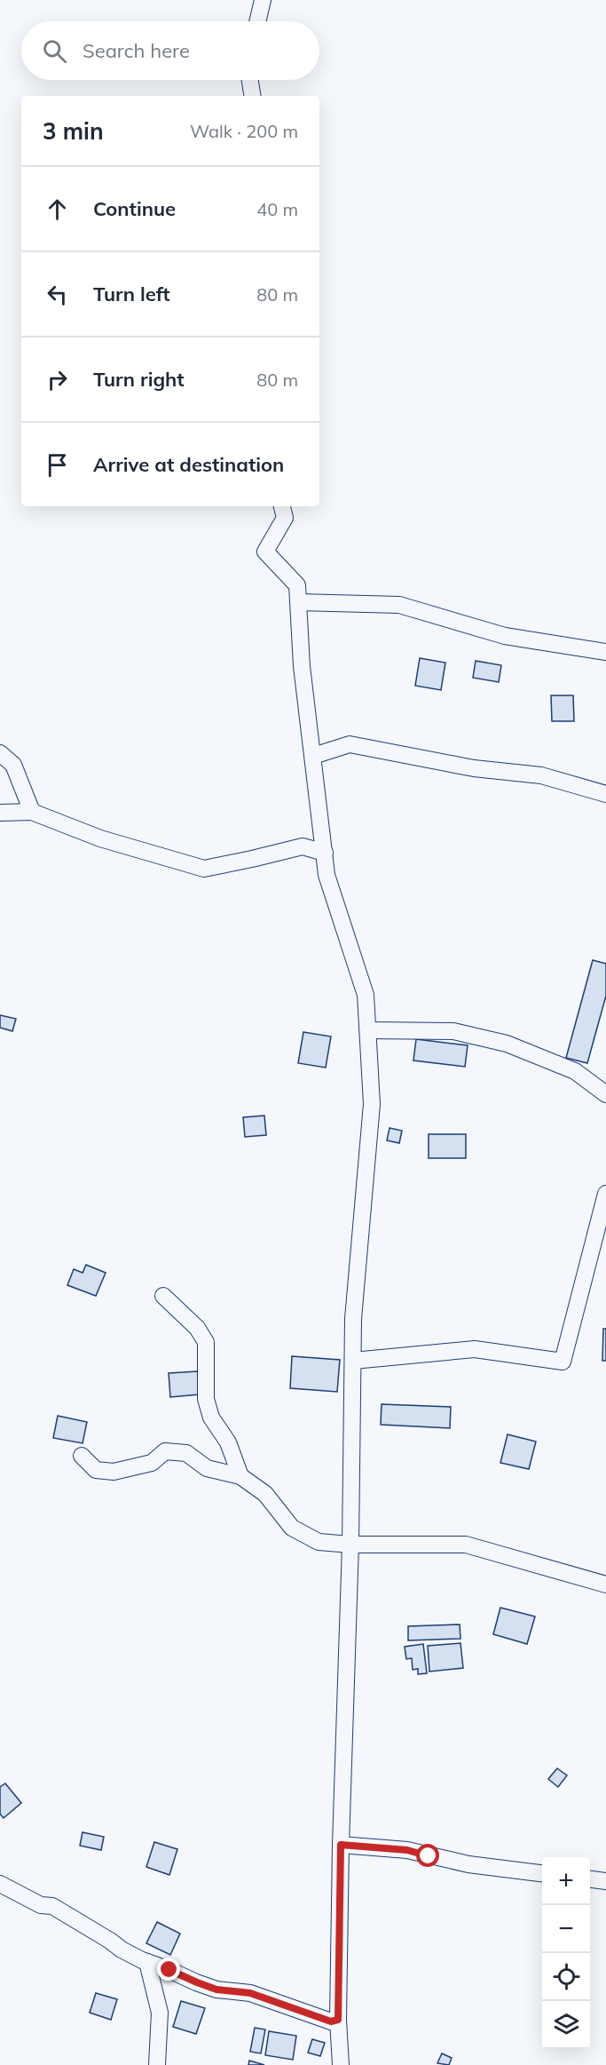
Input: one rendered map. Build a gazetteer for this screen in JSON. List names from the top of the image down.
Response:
{
  "page": {
    "search": "Search here",
    "heading": ["3 min", "Walk · 200 m"],
    "list": [
      ["Continue", "40 m"],
      ["Turn left", "80 m"],
      ["Turn right", "80 m"],
      "Arrive at destination"
    ],
    "map_buttons": ["+", "−"]
  }
}
